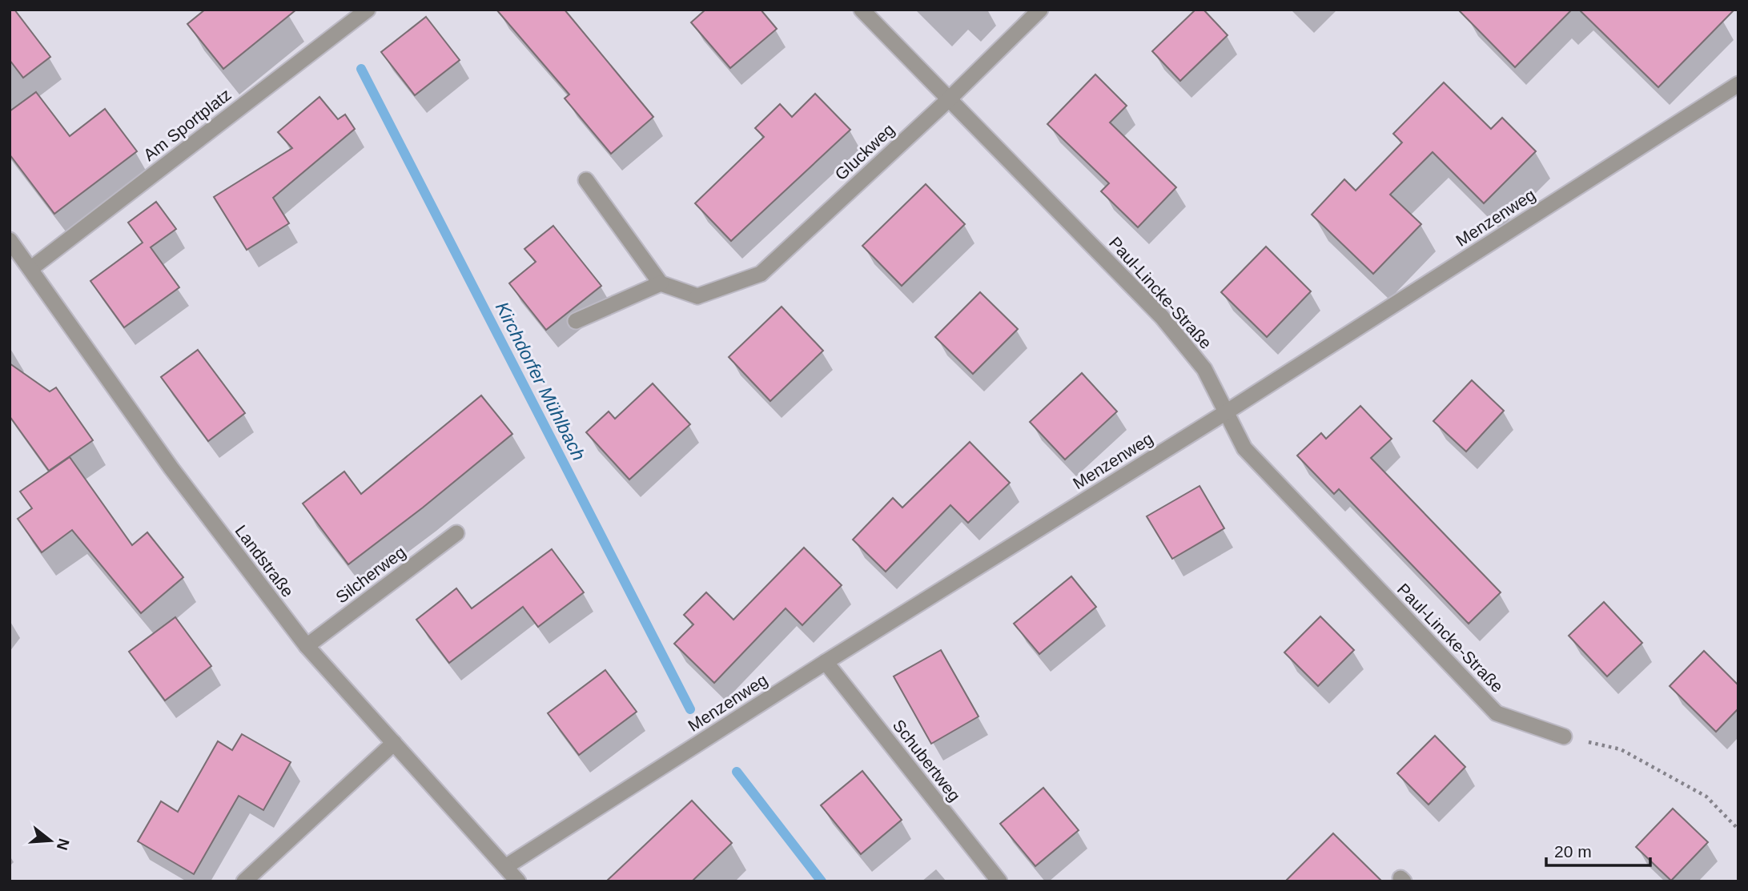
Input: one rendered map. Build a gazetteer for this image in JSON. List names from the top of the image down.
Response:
{
  "streets": {
    "street": [
      "Am Sportplatz",
      "Gluckweg",
      "Menzenweg",
      "Paul-Lincke-Straße",
      "Landstraße",
      "Silcherweg",
      "Schubertweg"
    ]
  },
  "crossings": [
    ["Am Sportplatz", "Landstraße"],
    ["Gluckweg", "Paul-Lincke-Straße"],
    ["Menzenweg", "Paul-Lincke-Straße"],
    ["Menzenweg", "Landstraße"],
    ["Menzenweg", "Schubertweg"],
    ["Landstraße", "Silcherweg"]
  ],
  "water": ["Kirchdorfer Mühlbach"],
  "scale_bar": "20 m",
  "north": "right"
}
